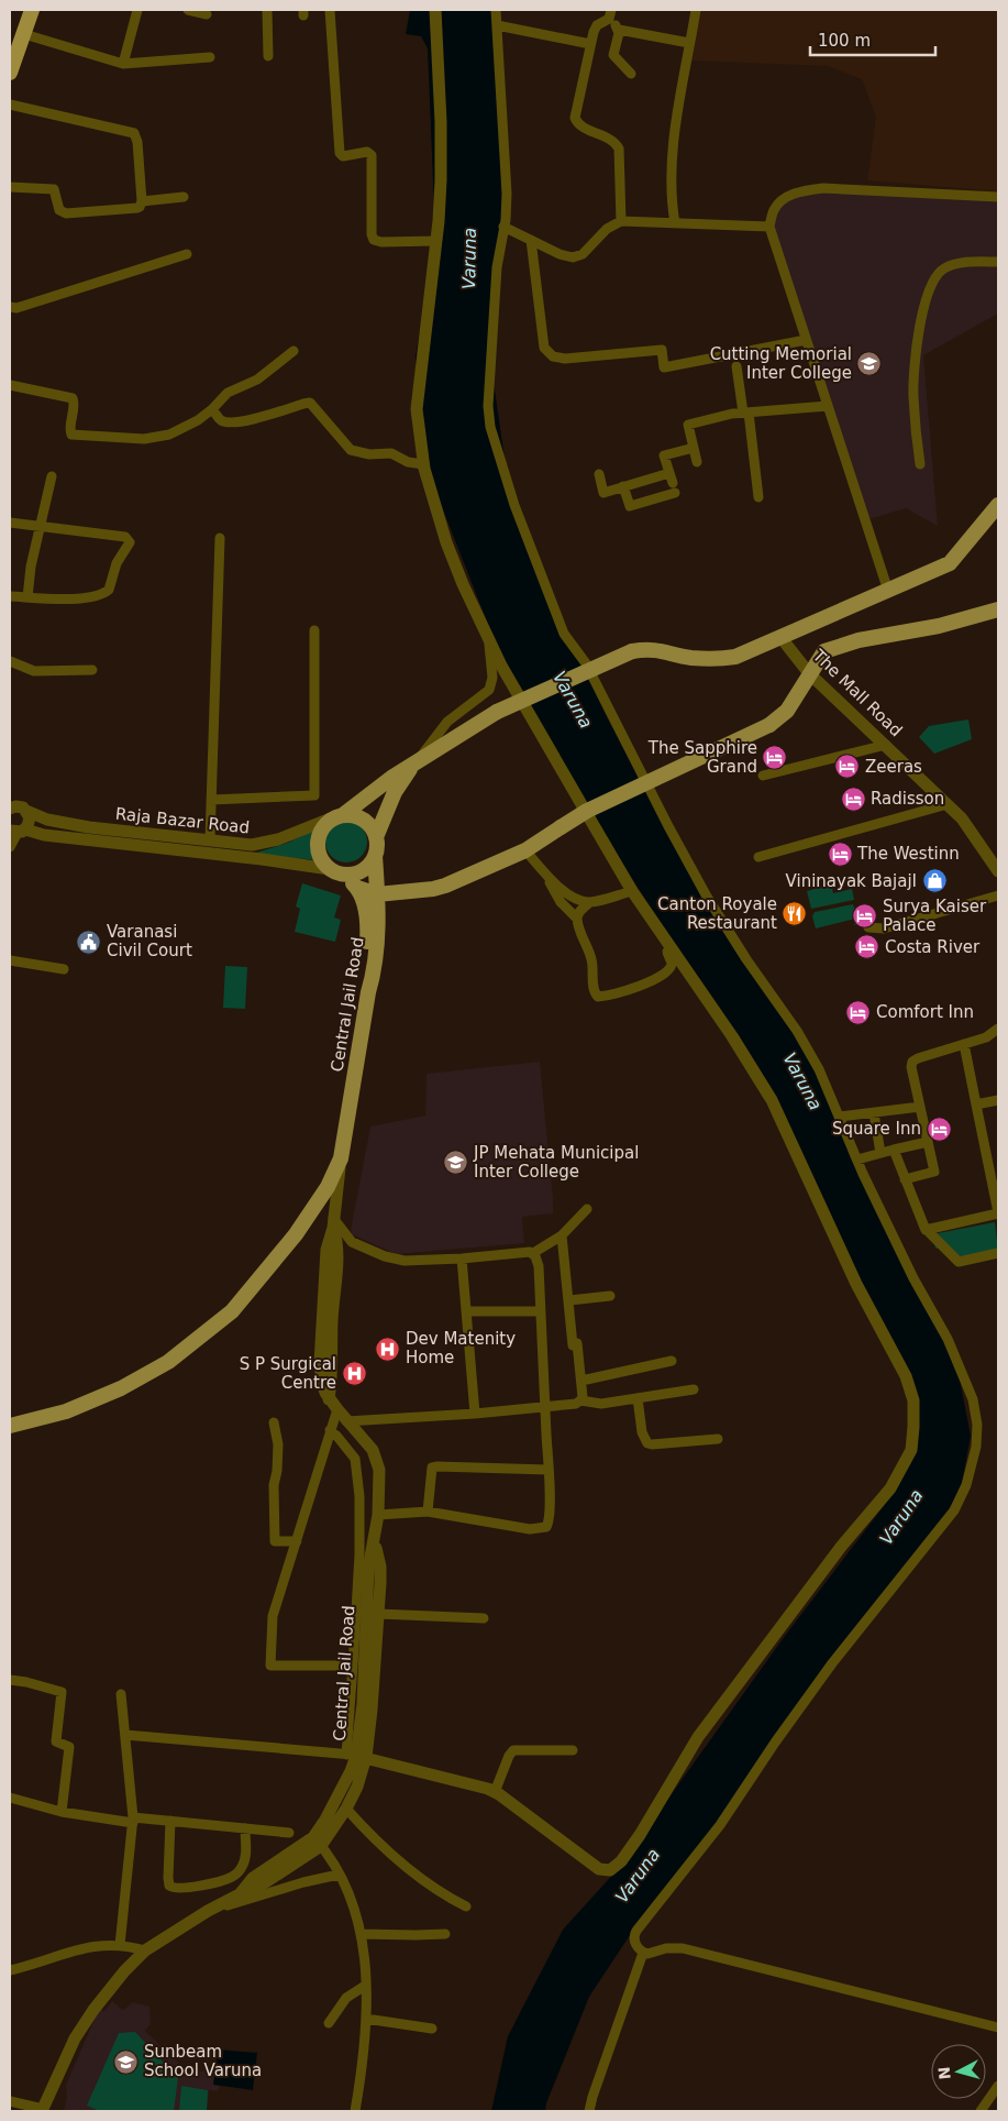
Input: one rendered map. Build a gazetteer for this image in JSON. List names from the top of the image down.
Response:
{
  "streets": {
    "main road": ["Central Jail Road"],
    "street": ["The Mall Road", "Raja Bazar Road"]
  },
  "crossings": [
    ["Raja Bazar Road", "Central Jail Road"]
  ],
  "water": ["Varuna"],
  "places": {
    "school or university": ["Cutting Memorial Inter College", "JP Mehata Municipal Inter College", "Sunbeam School Varuna"],
    "hotel": [
      "The Sapphire Grand",
      "Zeeras",
      "Radisson",
      "The Westinn",
      "Surya Kaiser Palace",
      "Costa River",
      "Comfort Inn",
      "Square Inn"
    ],
    "shop": ["Vininayak BajajI"],
    "restaurant": ["Canton Royale Restaurant"],
    "public building": ["Varanasi Civil Court"],
    "hospital": ["Dev Matenity Home", "S P Surgical Centre"]
  },
  "scale_bar": "100 m",
  "north": "left"
}
